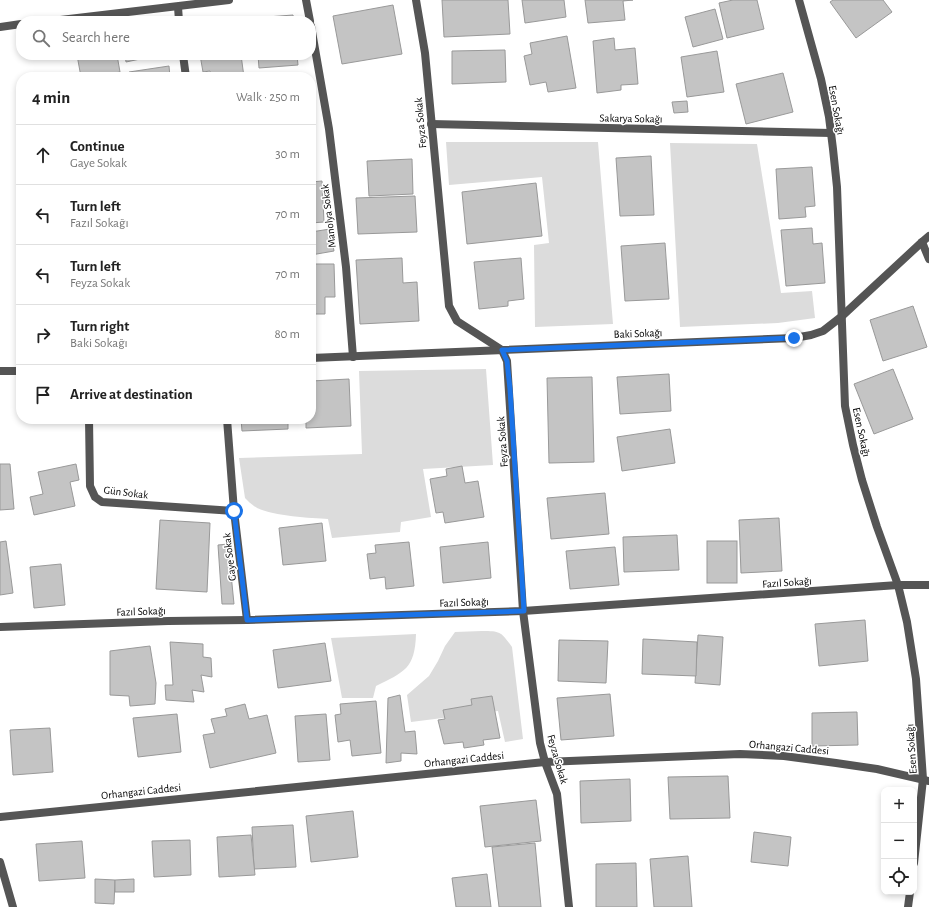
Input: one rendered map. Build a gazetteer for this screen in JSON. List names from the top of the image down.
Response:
{
  "streets": {
    "street": [
      "Esen Sokağı",
      "Sakarya Sokağı",
      "Feyza Sokak",
      "Manolya Sokak",
      "Baki Sokağı",
      "Gün Sokak",
      "Gaye Sokak",
      "Fazıl Sokağı",
      "Orhangazi Caddesi"
    ]
  },
  "crossings": [
    ["Esen Sokağı", "Sakarya Sokağı"],
    ["Esen Sokağı", "Baki Sokağı"],
    ["Esen Sokağı", "Fazıl Sokağı"],
    ["Esen Sokağı", "Orhangazi Caddesi"],
    ["Sakarya Sokağı", "Feyza Sokak"],
    ["Feyza Sokak", "Baki Sokağı"],
    ["Feyza Sokak", "Fazıl Sokağı"],
    ["Feyza Sokak", "Orhangazi Caddesi"],
    ["Manolya Sokak", "Baki Sokağı"],
    ["Gün Sokak", "Gaye Sokak"],
    ["Gaye Sokak", "Fazıl Sokağı"]
  ],
  "page": {
    "search": "Search here",
    "heading": ["4 min", "Walk · 250 m"],
    "list": [
      ["Continue", "Gaye Sokak", "30 m"],
      ["Turn left", "Fazıl Sokağı", "70 m"],
      ["Turn left", "Feyza Sokak", "70 m"],
      ["Turn right", "Baki Sokağı", "80 m"],
      "Arrive at destination"
    ],
    "map_buttons": ["+", "−"]
  }
}
